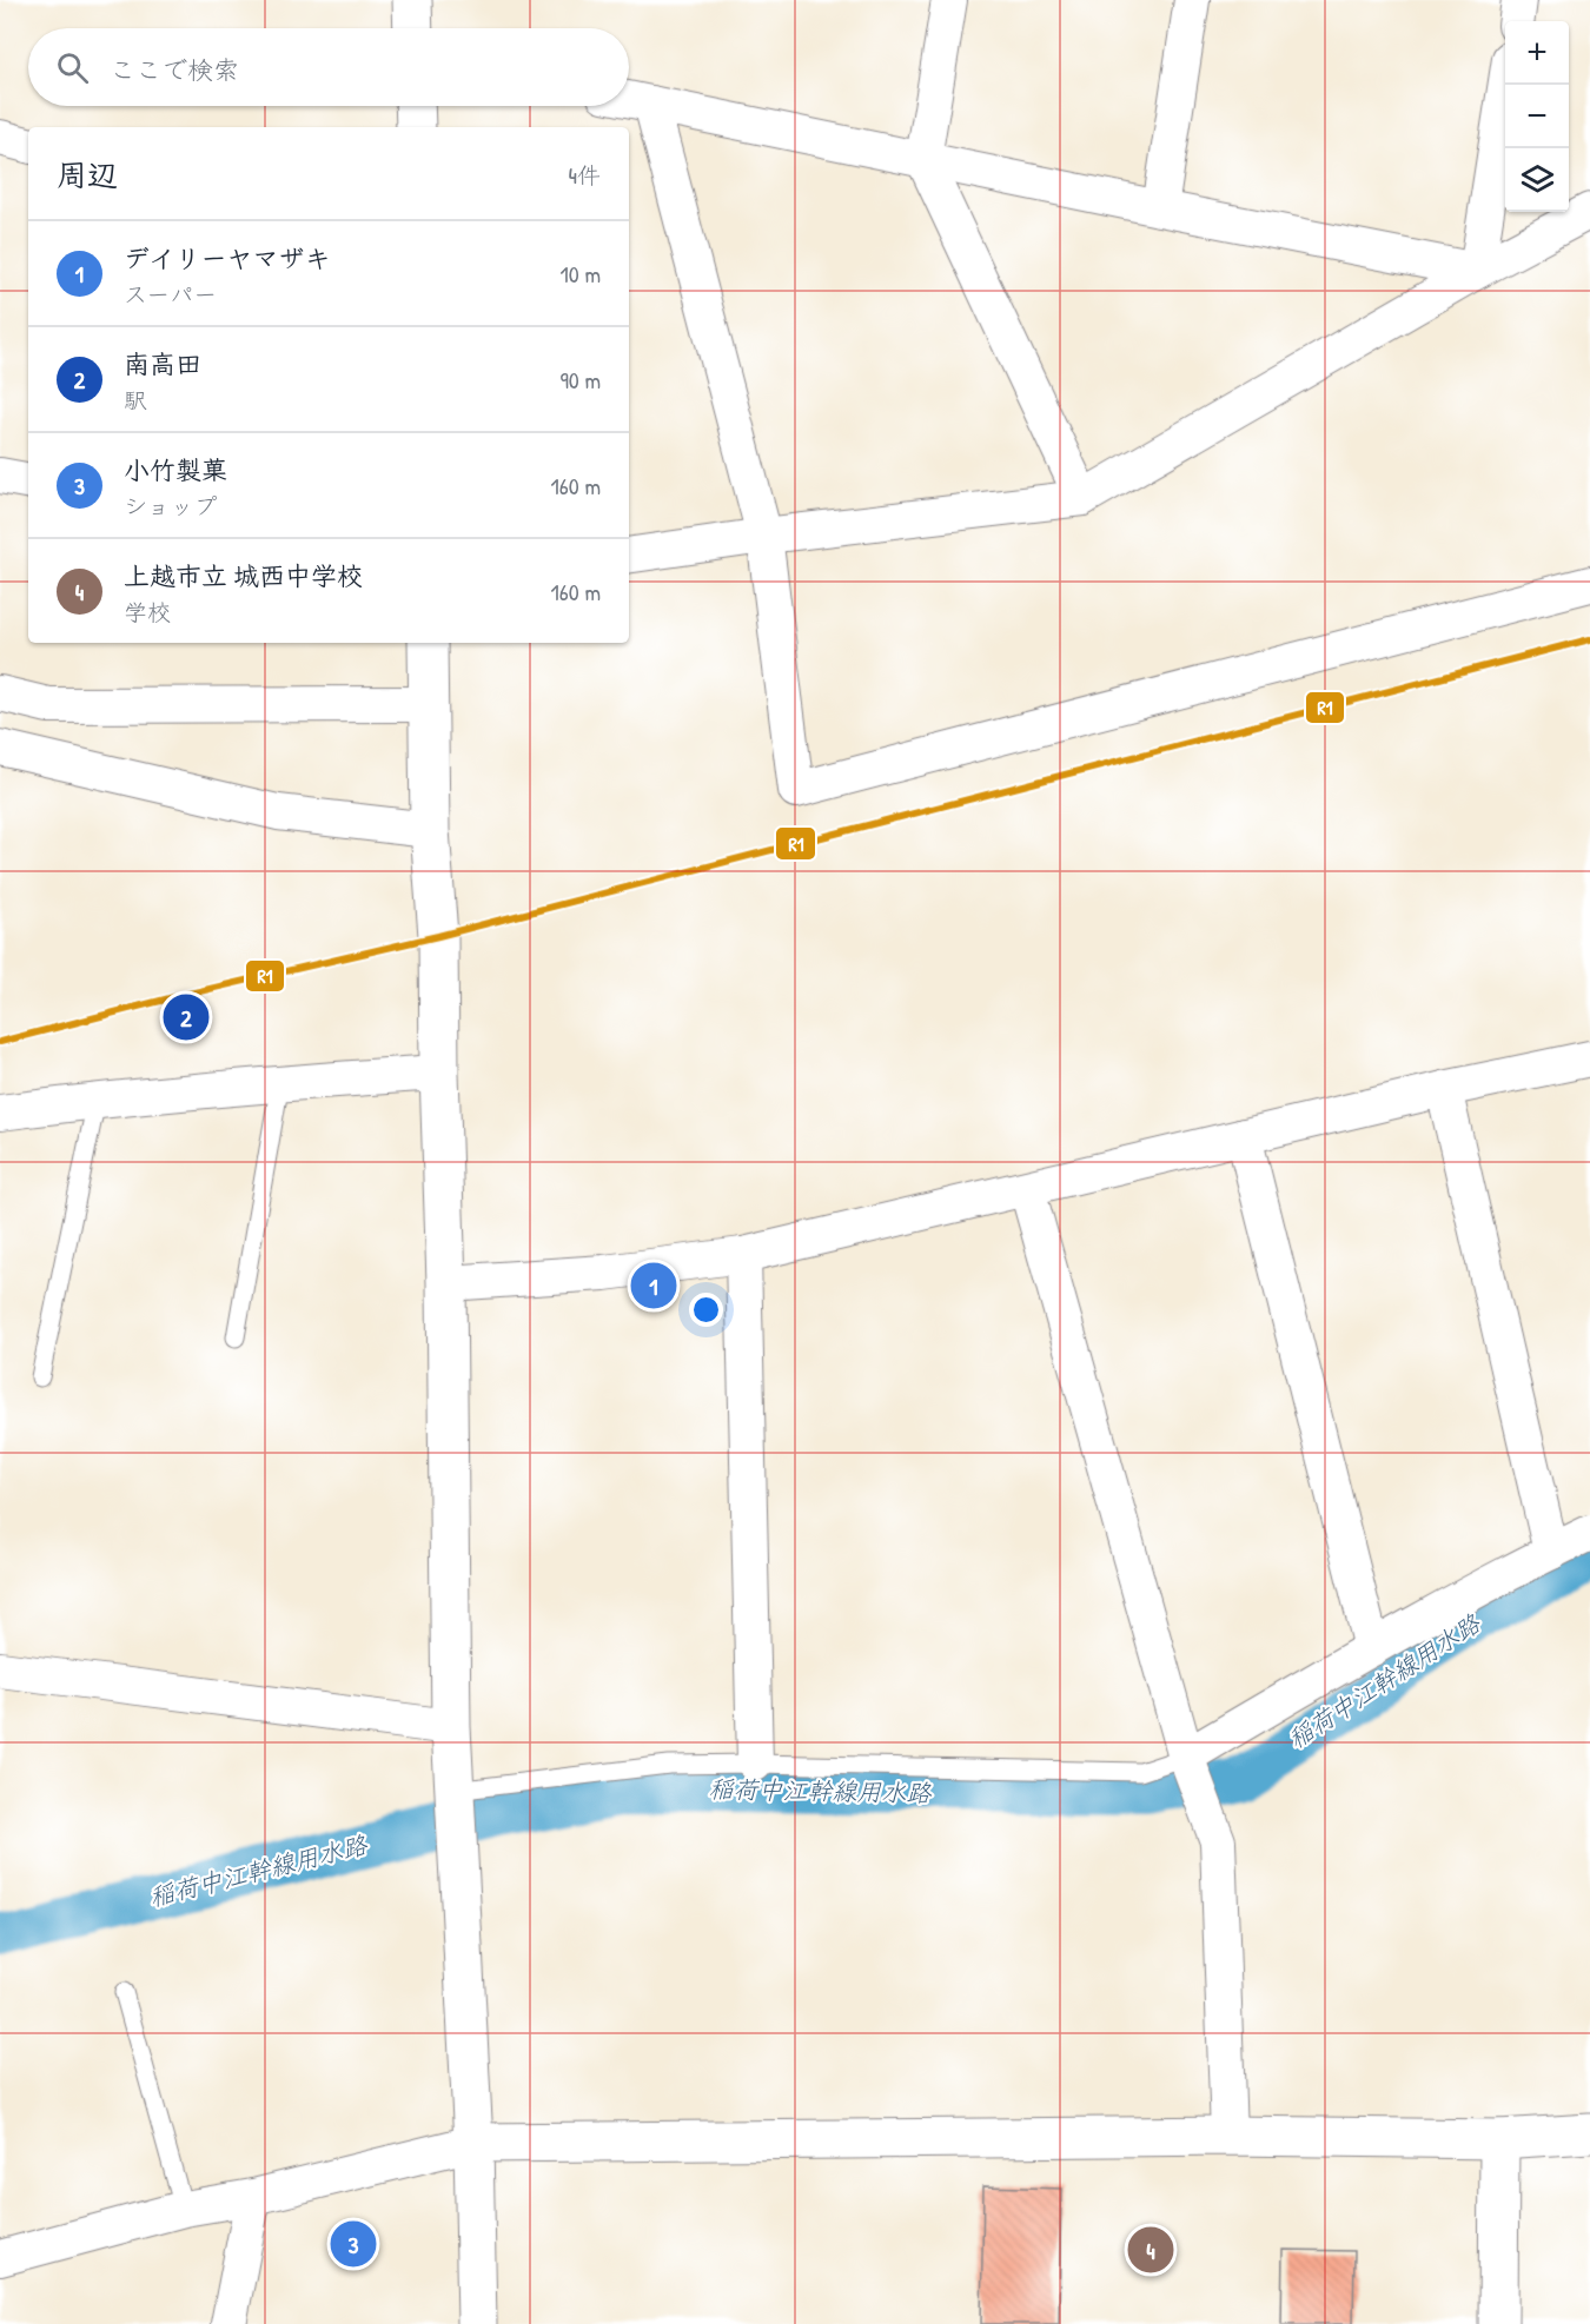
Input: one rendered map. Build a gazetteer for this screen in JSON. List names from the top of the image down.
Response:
{
  "water": ["稲荷中江幹線用水路"],
  "lines": ["transit line R1"],
  "page": {
    "map_buttons": ["+", "−"],
    "search": "ここで検索",
    "heading": ["周辺", "4件"],
    "list": [
      {
        "mark": "1",
        "name": "デイリーヤマザキ",
        "note": "スーパー",
        "value": "10 m"
      },
      {
        "mark": "2",
        "name": "南高田",
        "note": "駅",
        "value": "90 m"
      },
      {
        "mark": "3",
        "name": "小竹製菓",
        "note": "ショップ",
        "value": "160 m"
      },
      {
        "mark": "4",
        "name": "上越市立 城西中学校",
        "note": "学校",
        "value": "160 m"
      }
    ],
    "pins": [
      "2",
      "1",
      "3",
      "4"
    ]
  }
}
